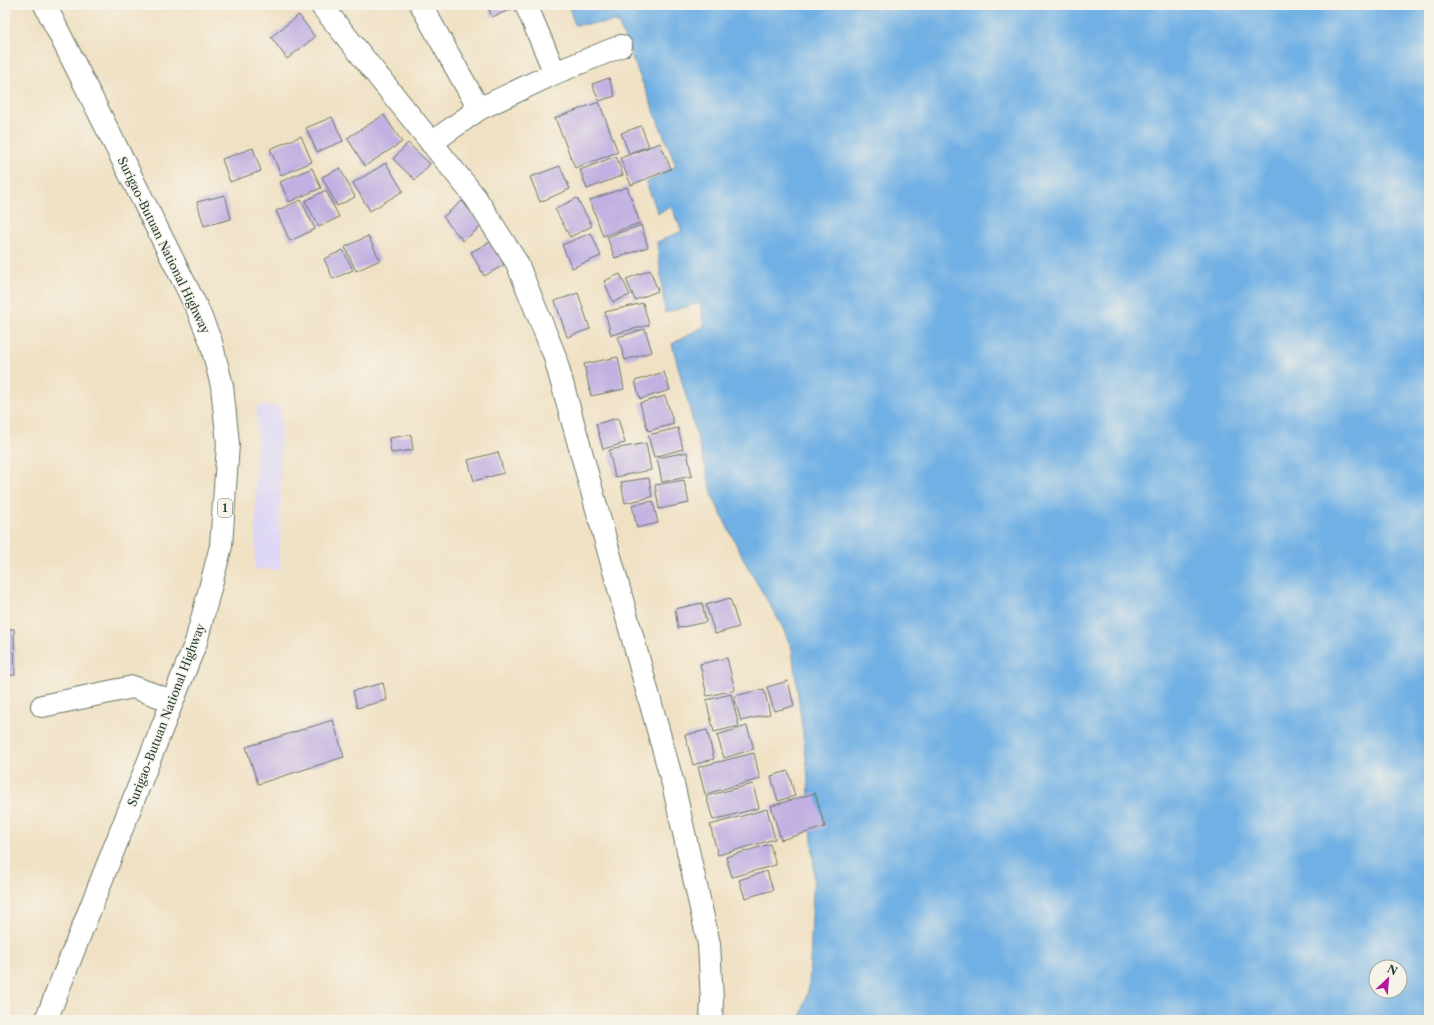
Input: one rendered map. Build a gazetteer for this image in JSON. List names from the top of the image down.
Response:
{
  "streets": {
    "main road": ["Surigao-Butuan National Highway", "1"]
  },
  "north": "top right"
}
